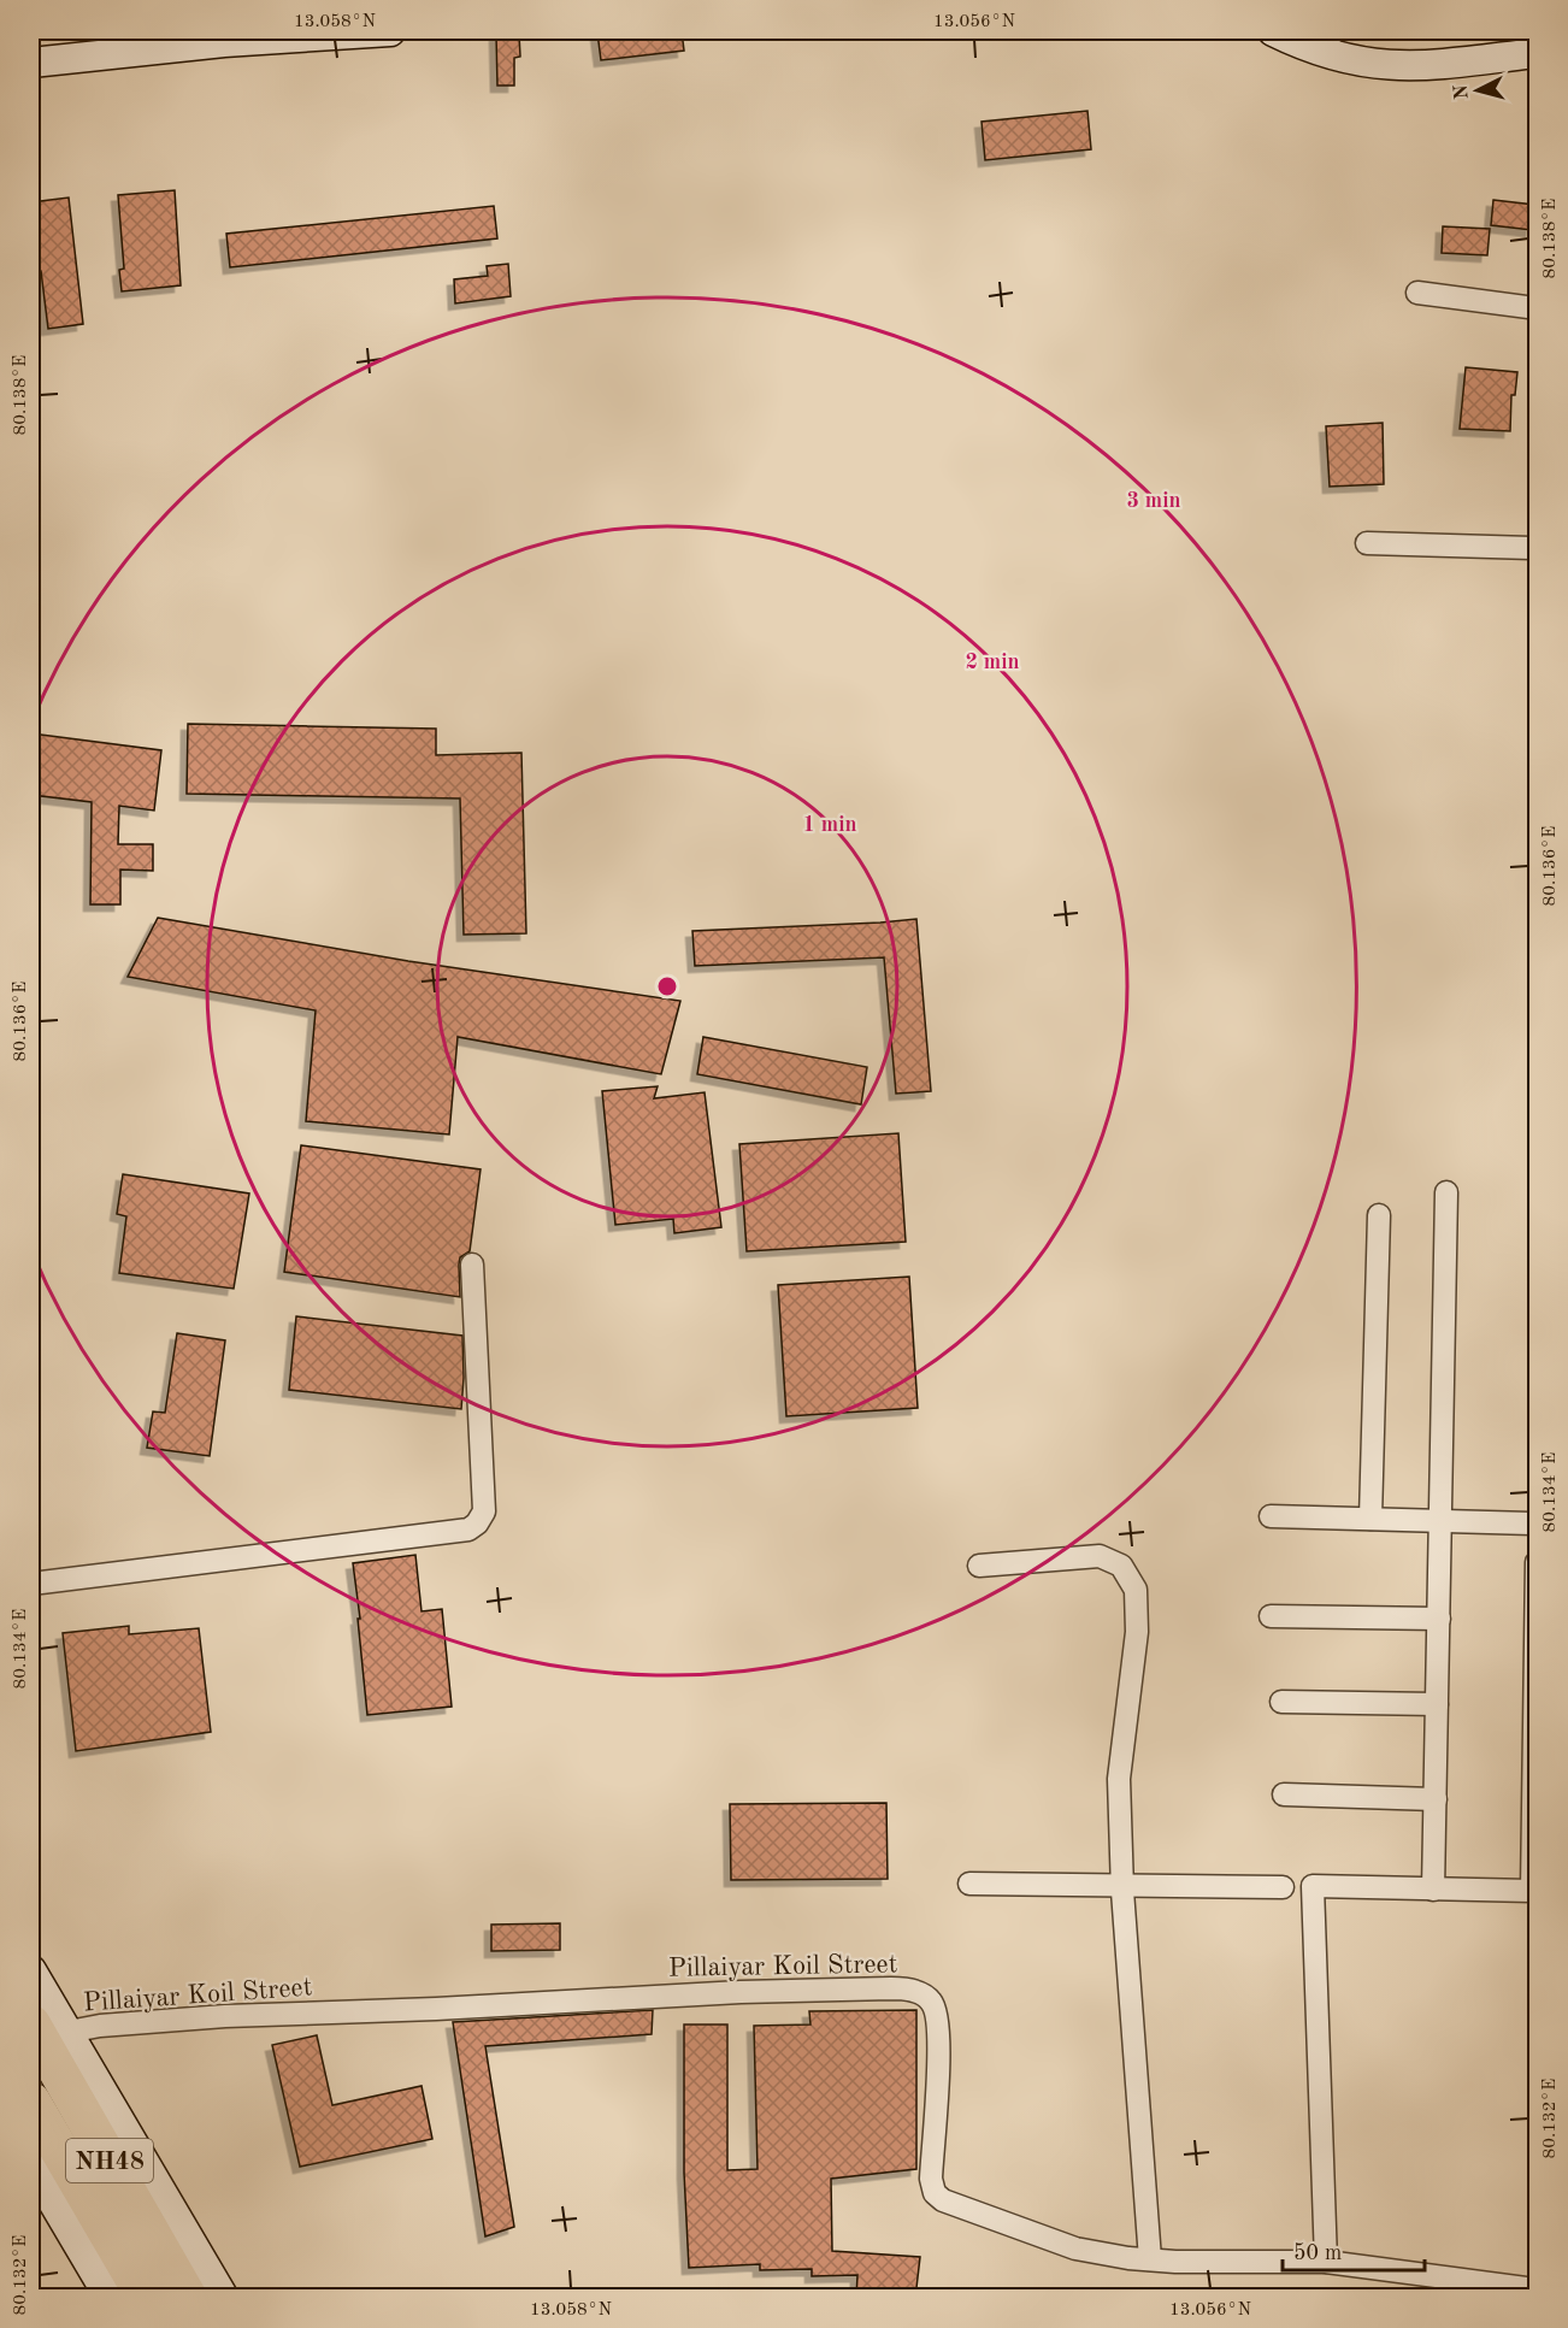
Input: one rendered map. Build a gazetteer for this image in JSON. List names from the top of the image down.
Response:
{
  "streets": {
    "highway": ["NH48"],
    "street": ["Pillaiyar Koil Street"]
  },
  "crossings": [
    ["Pillaiyar Koil Street", "NH48"]
  ],
  "scale_bar": "50 m",
  "north": "left",
  "coordinates": [
    "13.058°N",
    "13.056°N",
    "80.138°E",
    "80.136°E",
    "80.134°E",
    "80.132°E"
  ],
  "rings": ["3 min", "2 min", "1 min"]
}
